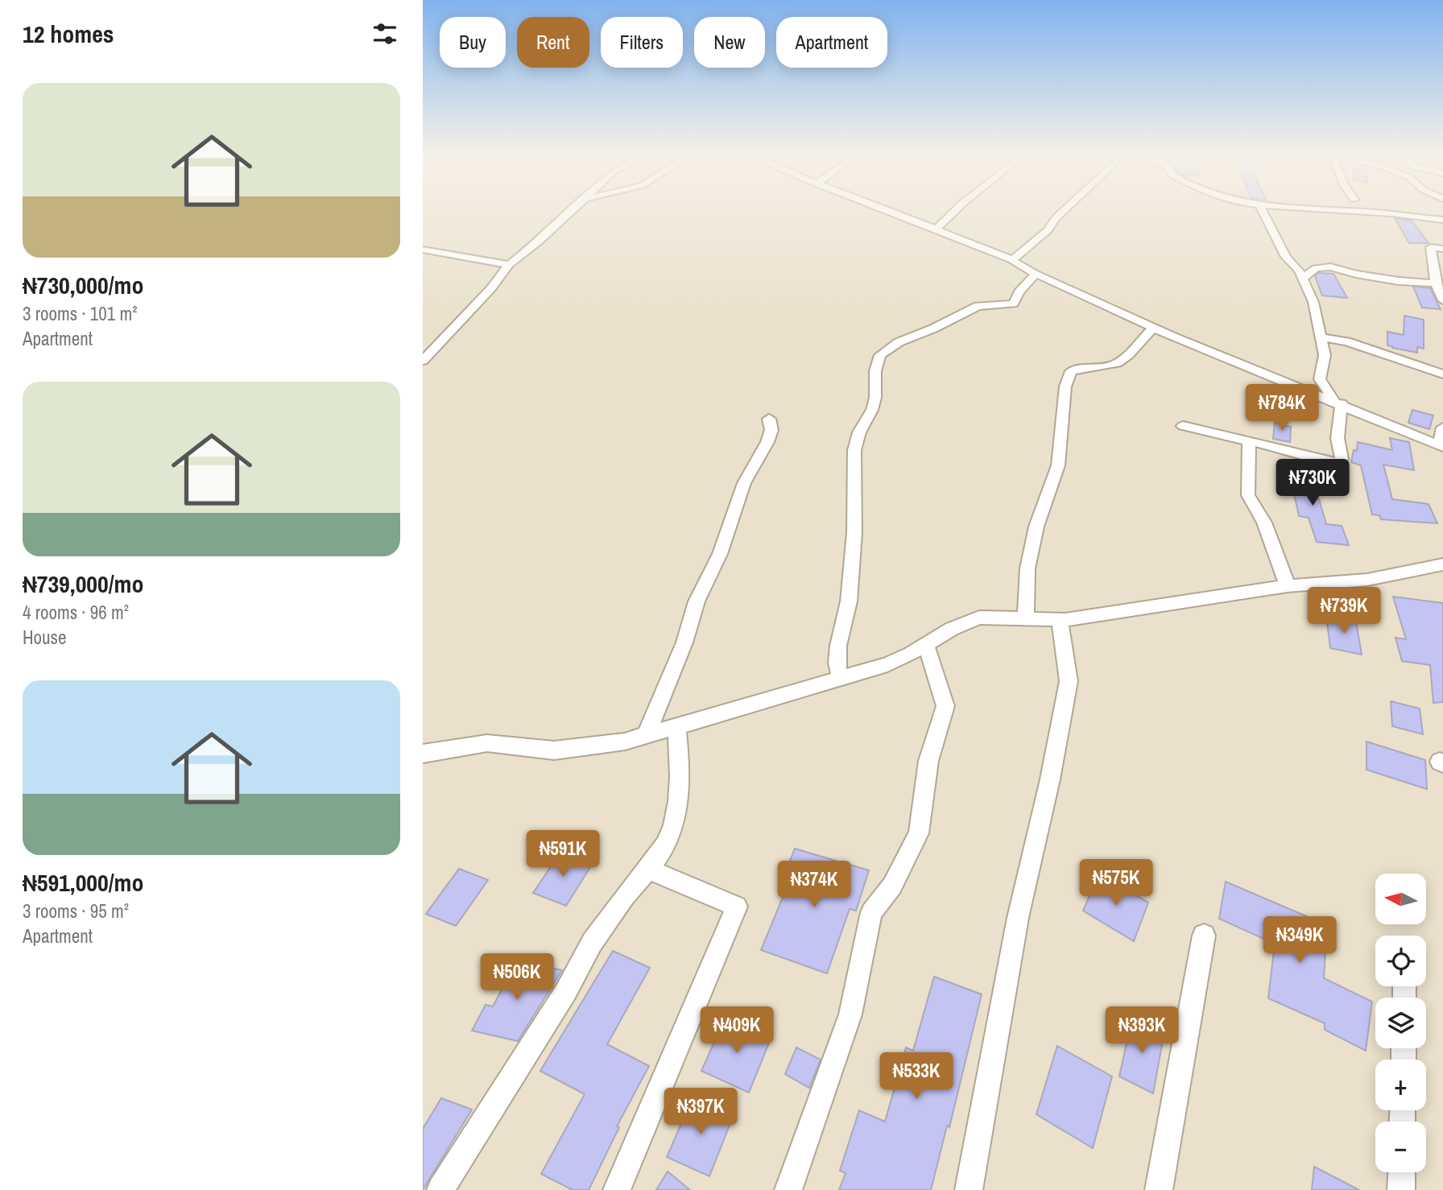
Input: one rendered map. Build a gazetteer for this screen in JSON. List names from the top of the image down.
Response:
{
  "north": "left",
  "page": {
    "heading": "12 homes",
    "chip": [
      "Buy",
      "Rent",
      "Filters",
      "New",
      "Apartment"
    ],
    "list": [
      {
        "name": "₦730,000/mo",
        "note": "3 rooms · 101 m² · Apartment"
      },
      {
        "name": "₦739,000/mo",
        "note": "4 rooms · 96 m² · House"
      },
      {
        "name": "₦591,000/mo",
        "note": "3 rooms · 95 m² · Apartment"
      }
    ],
    "price": [
      "₦784K",
      "₦730K",
      "₦739K",
      "₦591K",
      "₦575K",
      "₦374K",
      "₦349K",
      "₦506K",
      "₦409K",
      "₦393K",
      "₦533K",
      "₦397K"
    ],
    "map_buttons": ["+", "−"]
  }
}
